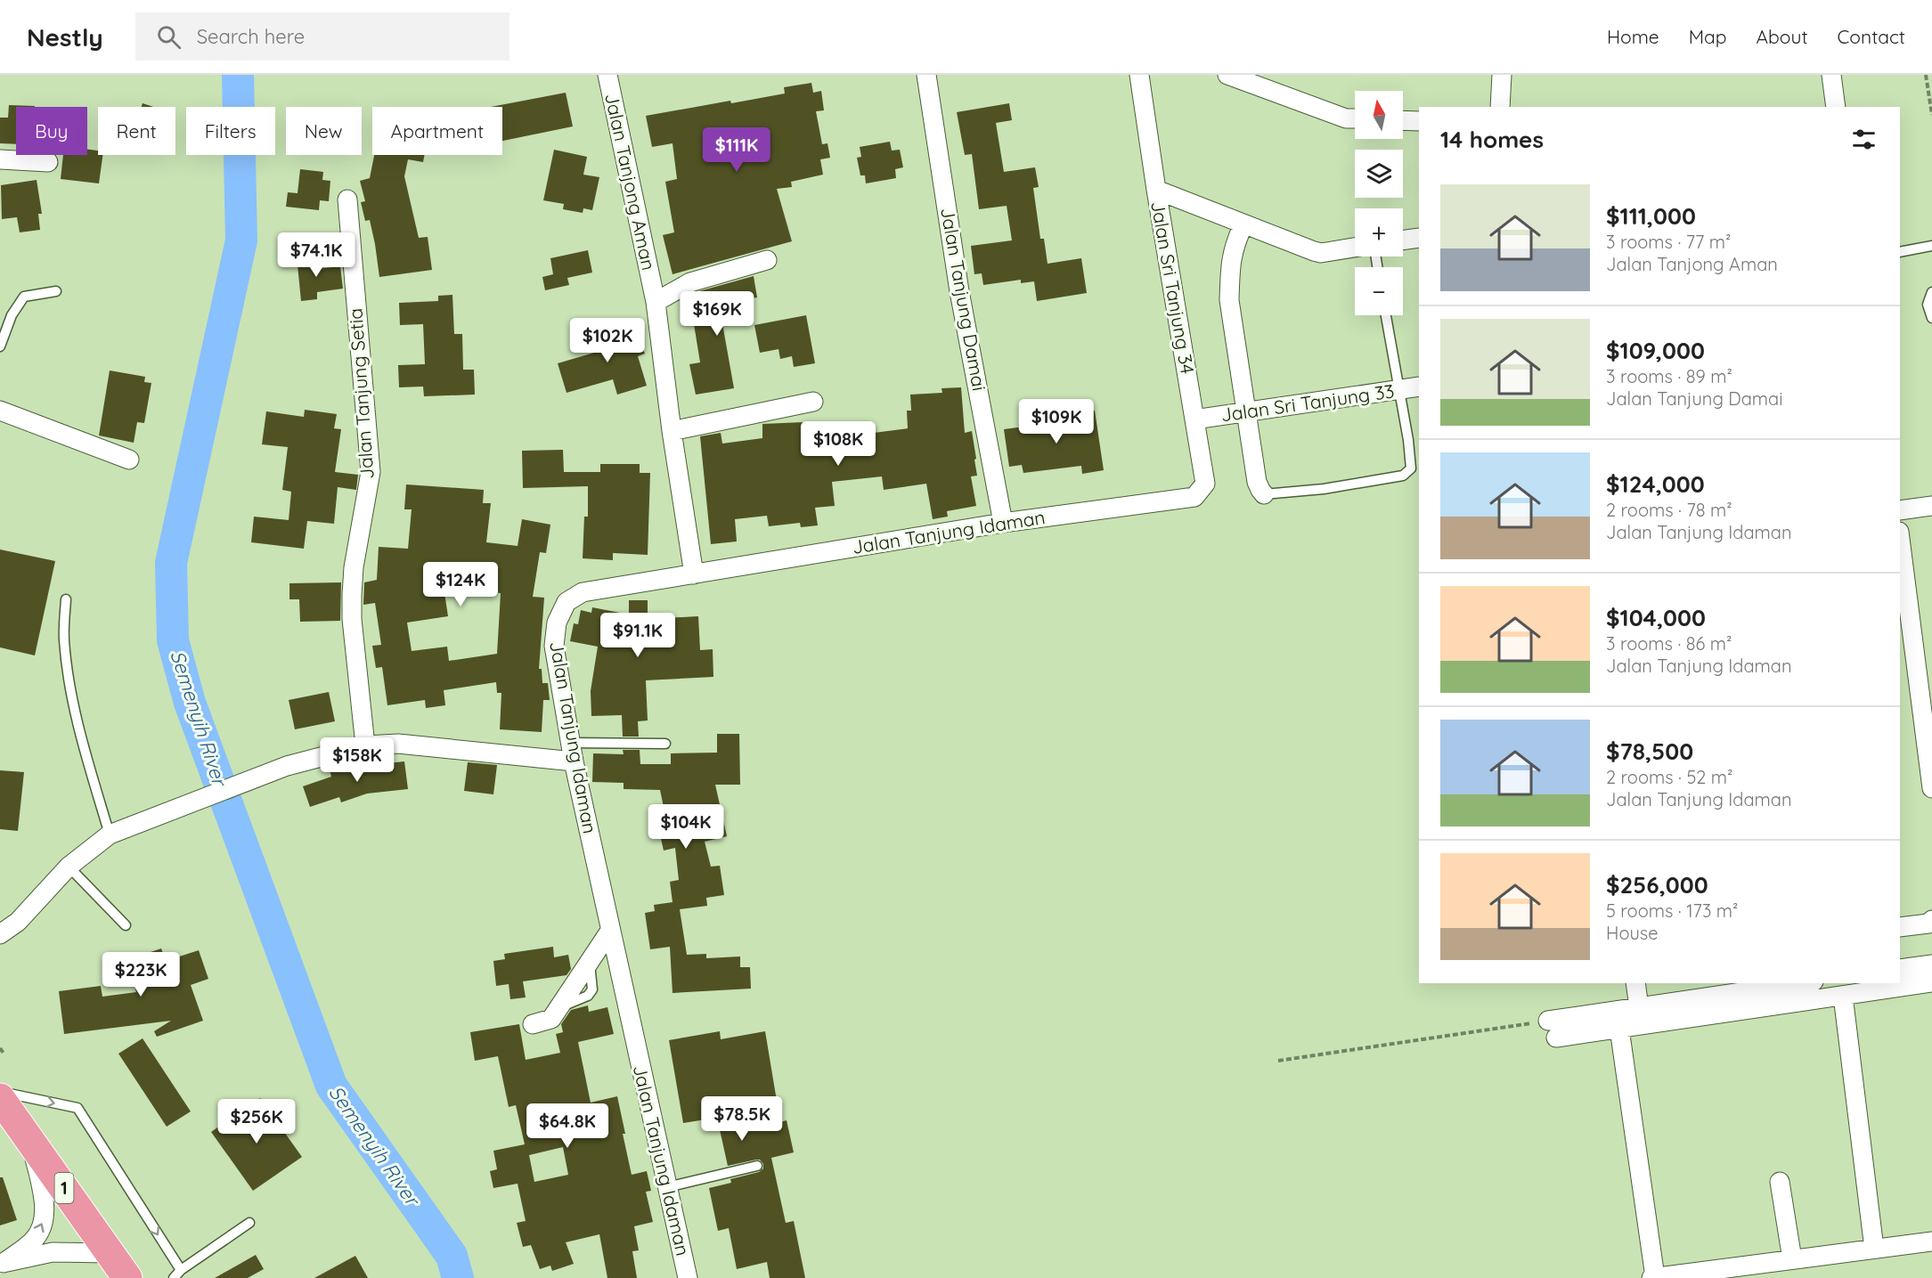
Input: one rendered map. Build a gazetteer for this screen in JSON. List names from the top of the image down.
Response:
{
  "streets": {
    "main road": ["1"],
    "street": [
      "Jalan Tanjong Aman",
      "Jalan Sri Tanjung 34",
      "Jalan Tanjung Damai",
      "Jalan Tanjung Setia",
      "Jalan Sri Tanjung 33",
      "Jalan Tanjung Idaman"
    ]
  },
  "crossings": [
    ["Jalan Tanjong Aman", "Jalan Tanjung Idaman"],
    ["Jalan Sri Tanjung 34", "Jalan Sri Tanjung 33"],
    ["Jalan Sri Tanjung 34", "Jalan Tanjung Idaman"],
    ["Jalan Tanjung Damai", "Jalan Tanjung Idaman"]
  ],
  "water": ["Semenyih River"],
  "north": "top",
  "page": {
    "header": "Nestly",
    "search": "Search here",
    "nav": [
      "Home",
      "Map",
      "About",
      "Contact"
    ],
    "map_buttons": ["+", "−"],
    "chip": [
      "Buy",
      "Rent",
      "Filters",
      "New",
      "Apartment"
    ],
    "heading": "14 homes",
    "price": [
      "$111K",
      "$74.1K",
      "$169K",
      "$102K",
      "$109K",
      "$108K",
      "$124K",
      "$91.1K",
      "$158K",
      "$104K",
      "$223K",
      "$78.5K",
      "$256K",
      "$64.8K"
    ],
    "list": [
      {
        "name": "$111,000",
        "note": "3 rooms · 77 m² · Jalan Tanjong Aman"
      },
      {
        "name": "$109,000",
        "note": "3 rooms · 89 m² · Jalan Tanjung Damai"
      },
      {
        "name": "$124,000",
        "note": "2 rooms · 78 m² · Jalan Tanjung Idaman"
      },
      {
        "name": "$104,000",
        "note": "3 rooms · 86 m² · Jalan Tanjung Idaman"
      },
      {
        "name": "$78,500",
        "note": "2 rooms · 52 m² · Jalan Tanjung Idaman"
      },
      {
        "name": "$256,000",
        "note": "5 rooms · 173 m² · House"
      }
    ]
  }
}
